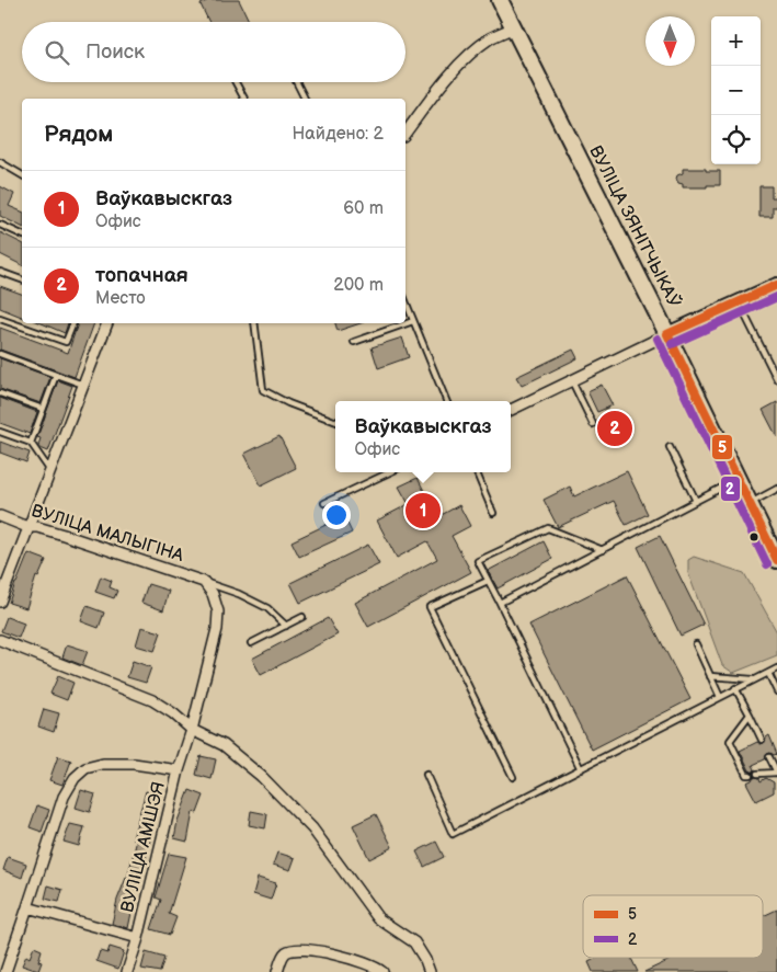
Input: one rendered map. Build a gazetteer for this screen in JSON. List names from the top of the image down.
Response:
{
  "streets": {
    "main road": ["ВУЛІЦА ЗЯНІТЧЫКАЎ"],
    "street": ["ВУЛІЦА МАЛЫГІНА", "ВУЛІЦА АМШЭЯ"]
  },
  "crossings": [
    ["ВУЛІЦА МАЛЫГІНА", "ВУЛІЦА АМШЭЯ"]
  ],
  "lines": ["transit line 5", "transit line 2"],
  "legend": ["5", "2"],
  "north": "bottom",
  "page": {
    "map_buttons": ["+", "−"],
    "search": "Поиск",
    "heading": ["Рядом", "Найдено: 2"],
    "list": [
      {
        "mark": "1",
        "name": "Ваўкавыскгаз",
        "note": "Офис",
        "value": "60 m"
      },
      {
        "mark": "2",
        "name": "топачная",
        "note": "Место",
        "value": "200 m"
      }
    ],
    "popup": ["Ваўкавыскгаз", "Офис"],
    "pins": ["2", "1"]
  }
}
